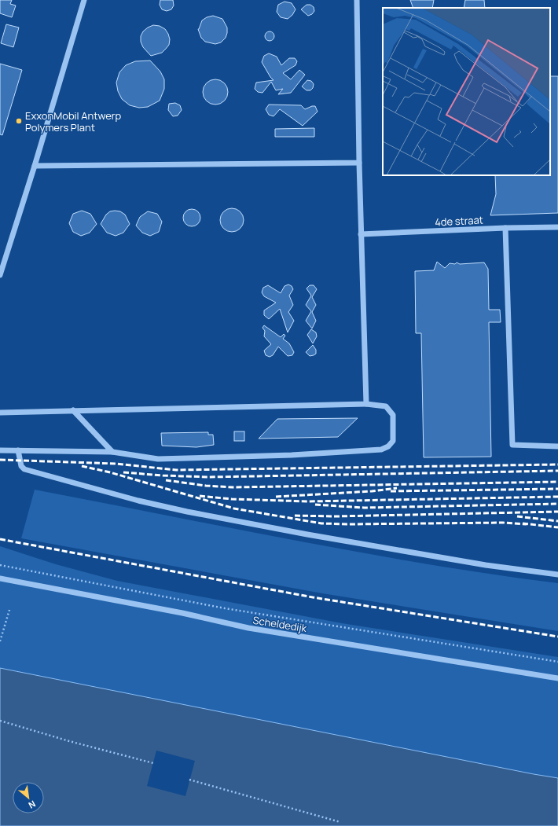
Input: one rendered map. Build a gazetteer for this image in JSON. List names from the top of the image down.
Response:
{
  "streets": {
    "street": ["4de straat", "Scheldedijk"]
  },
  "places": ["ExxonMobil Antwerp Polymers Plant"],
  "north": "bottom right"
}
